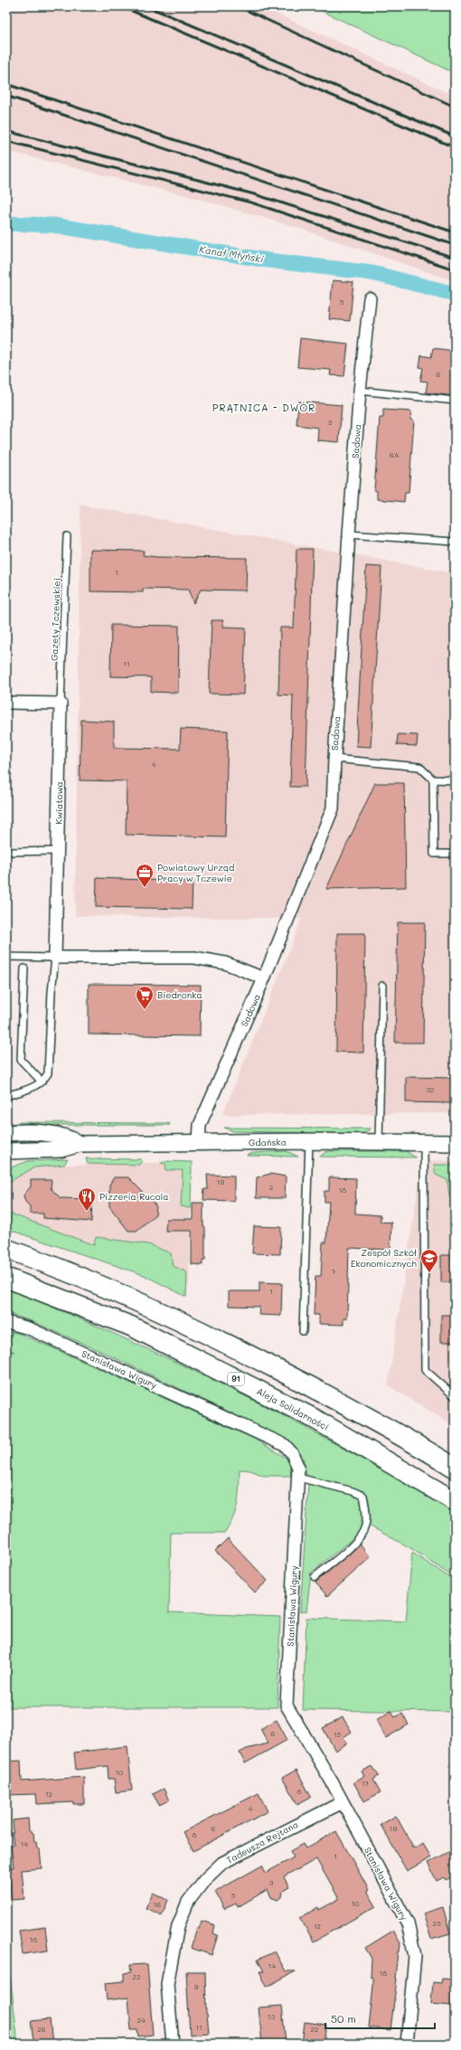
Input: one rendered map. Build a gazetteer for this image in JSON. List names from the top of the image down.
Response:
{
  "streets": {
    "main road": ["91", "Aleja Solidarności"],
    "street": [
      "Sadowa",
      "Kwiatowa",
      "Gdańska",
      "Stanisława Wigury",
      "Tadeusza Rejtana"
    ],
    "lane": ["Gazety Tczewskiej"]
  },
  "crossings": [
    ["Sadowa", "Gdańska"],
    ["Gazety Tczewskiej", "Kwiatowa"],
    ["Stanisława Wigury", "Tadeusza Rejtana"]
  ],
  "districts": ["PRĄTNICA - DWÓR"],
  "water": ["Kanał Młyński"],
  "places": {
    "office": ["Powiatowy Urząd Pracy w Tczewie"],
    "supermarket": ["Biedronka"],
    "restaurant": ["Pizzeria Rucola"],
    "school or university": ["Zespół Szkół Ekonomicznych"]
  },
  "house_numbers": [
    "5",
    "6",
    "3",
    "6A",
    "1",
    "11",
    "4",
    "32",
    "19",
    "2",
    "18",
    "7",
    "1",
    "6",
    "15",
    "10",
    "17",
    "8",
    "12",
    "4",
    "6",
    "19",
    "8",
    "14",
    "1",
    "3",
    "5",
    "10",
    "16",
    "23",
    "12",
    "18",
    "14",
    "18",
    "22",
    "9",
    "13",
    "24",
    "11",
    "26",
    "22"
  ],
  "scale_bar": "50 m"
}
